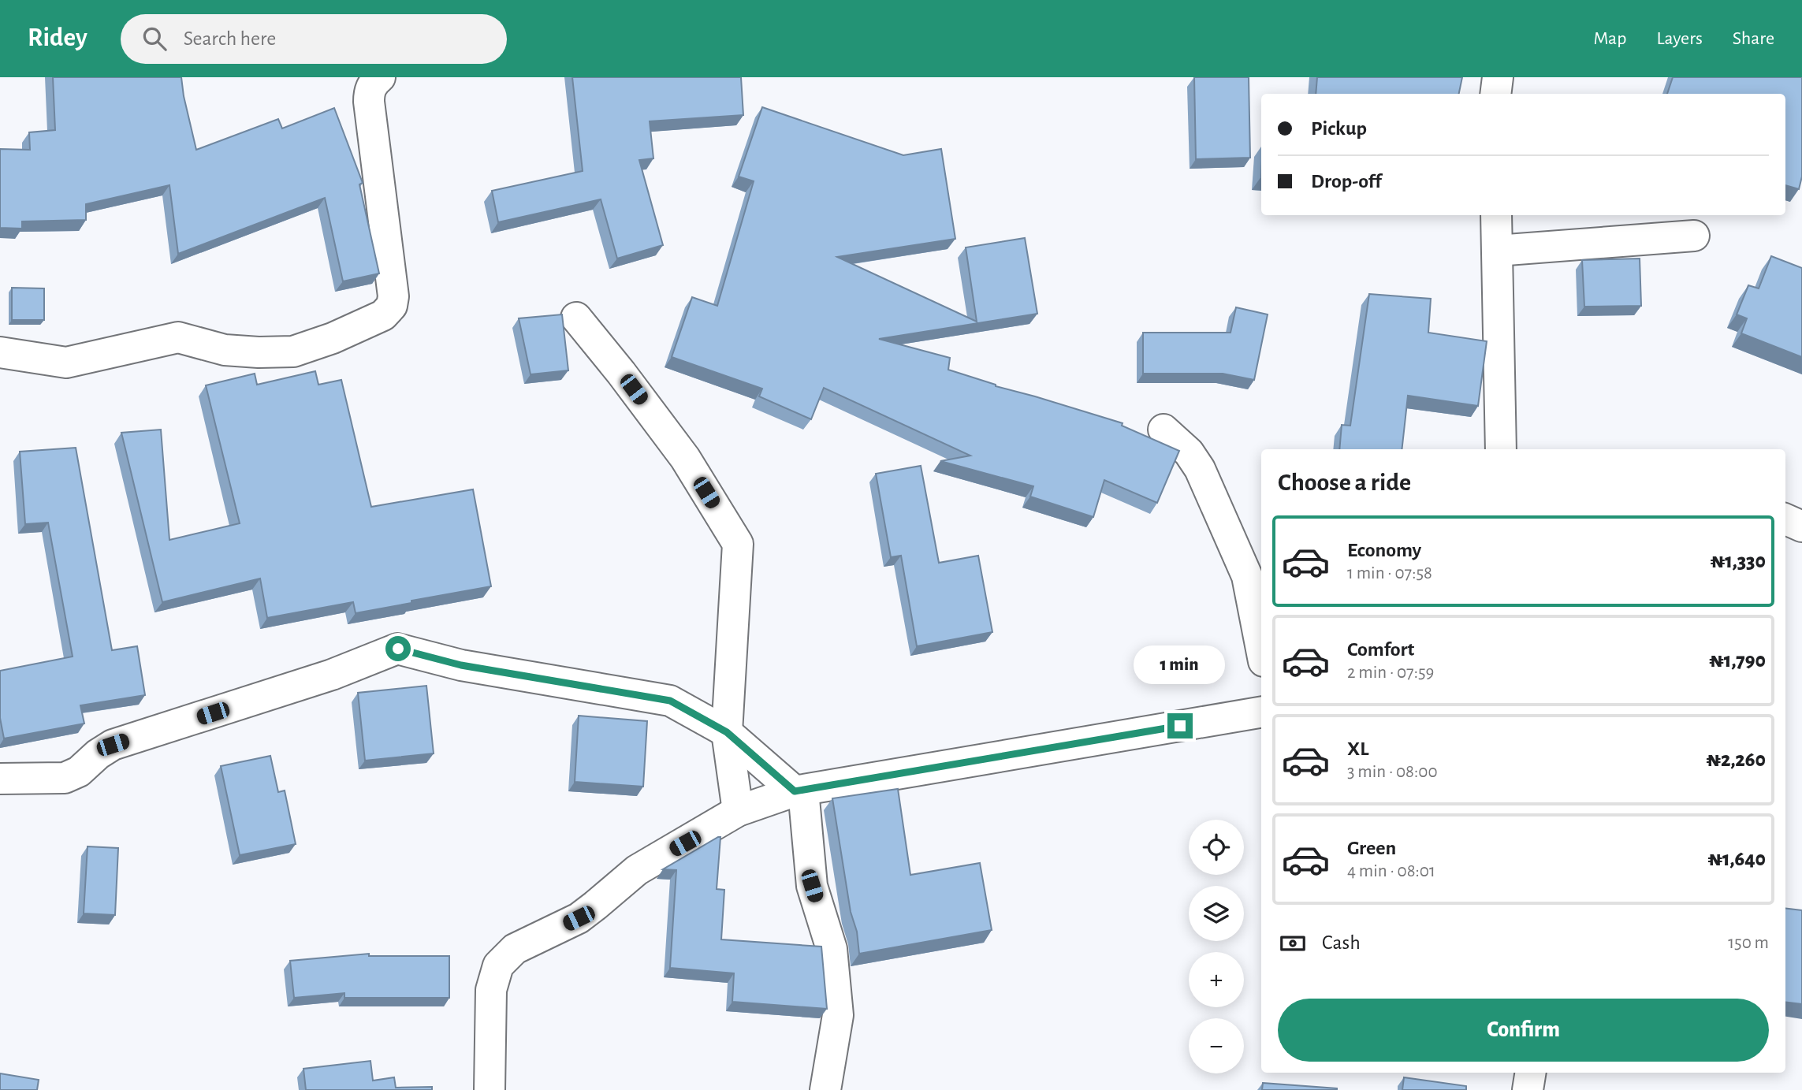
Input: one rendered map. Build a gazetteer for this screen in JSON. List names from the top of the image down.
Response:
{
  "page": {
    "header": "Ridey",
    "search": "Search here",
    "nav": ["Map", "Layers", "Share"],
    "banner": ["Pickup", "Drop-off"],
    "heading": "Choose a ride",
    "list": [
      {
        "name": "Economy",
        "note": "1 min · 07:58",
        "value": "₦1,330"
      },
      {
        "name": "Comfort",
        "note": "2 min · 07:59",
        "value": "₦1,790"
      },
      {
        "name": "XL",
        "note": "3 min · 08:00",
        "value": "₦2,260"
      },
      {
        "name": "Green",
        "note": "4 min · 08:01",
        "value": "₦1,640"
      }
    ],
    "bubble": "1 min",
    "map_buttons": ["+", "−"],
    "pay": ["Cash", "150 m"],
    "buttons": "Confirm"
  }
}
